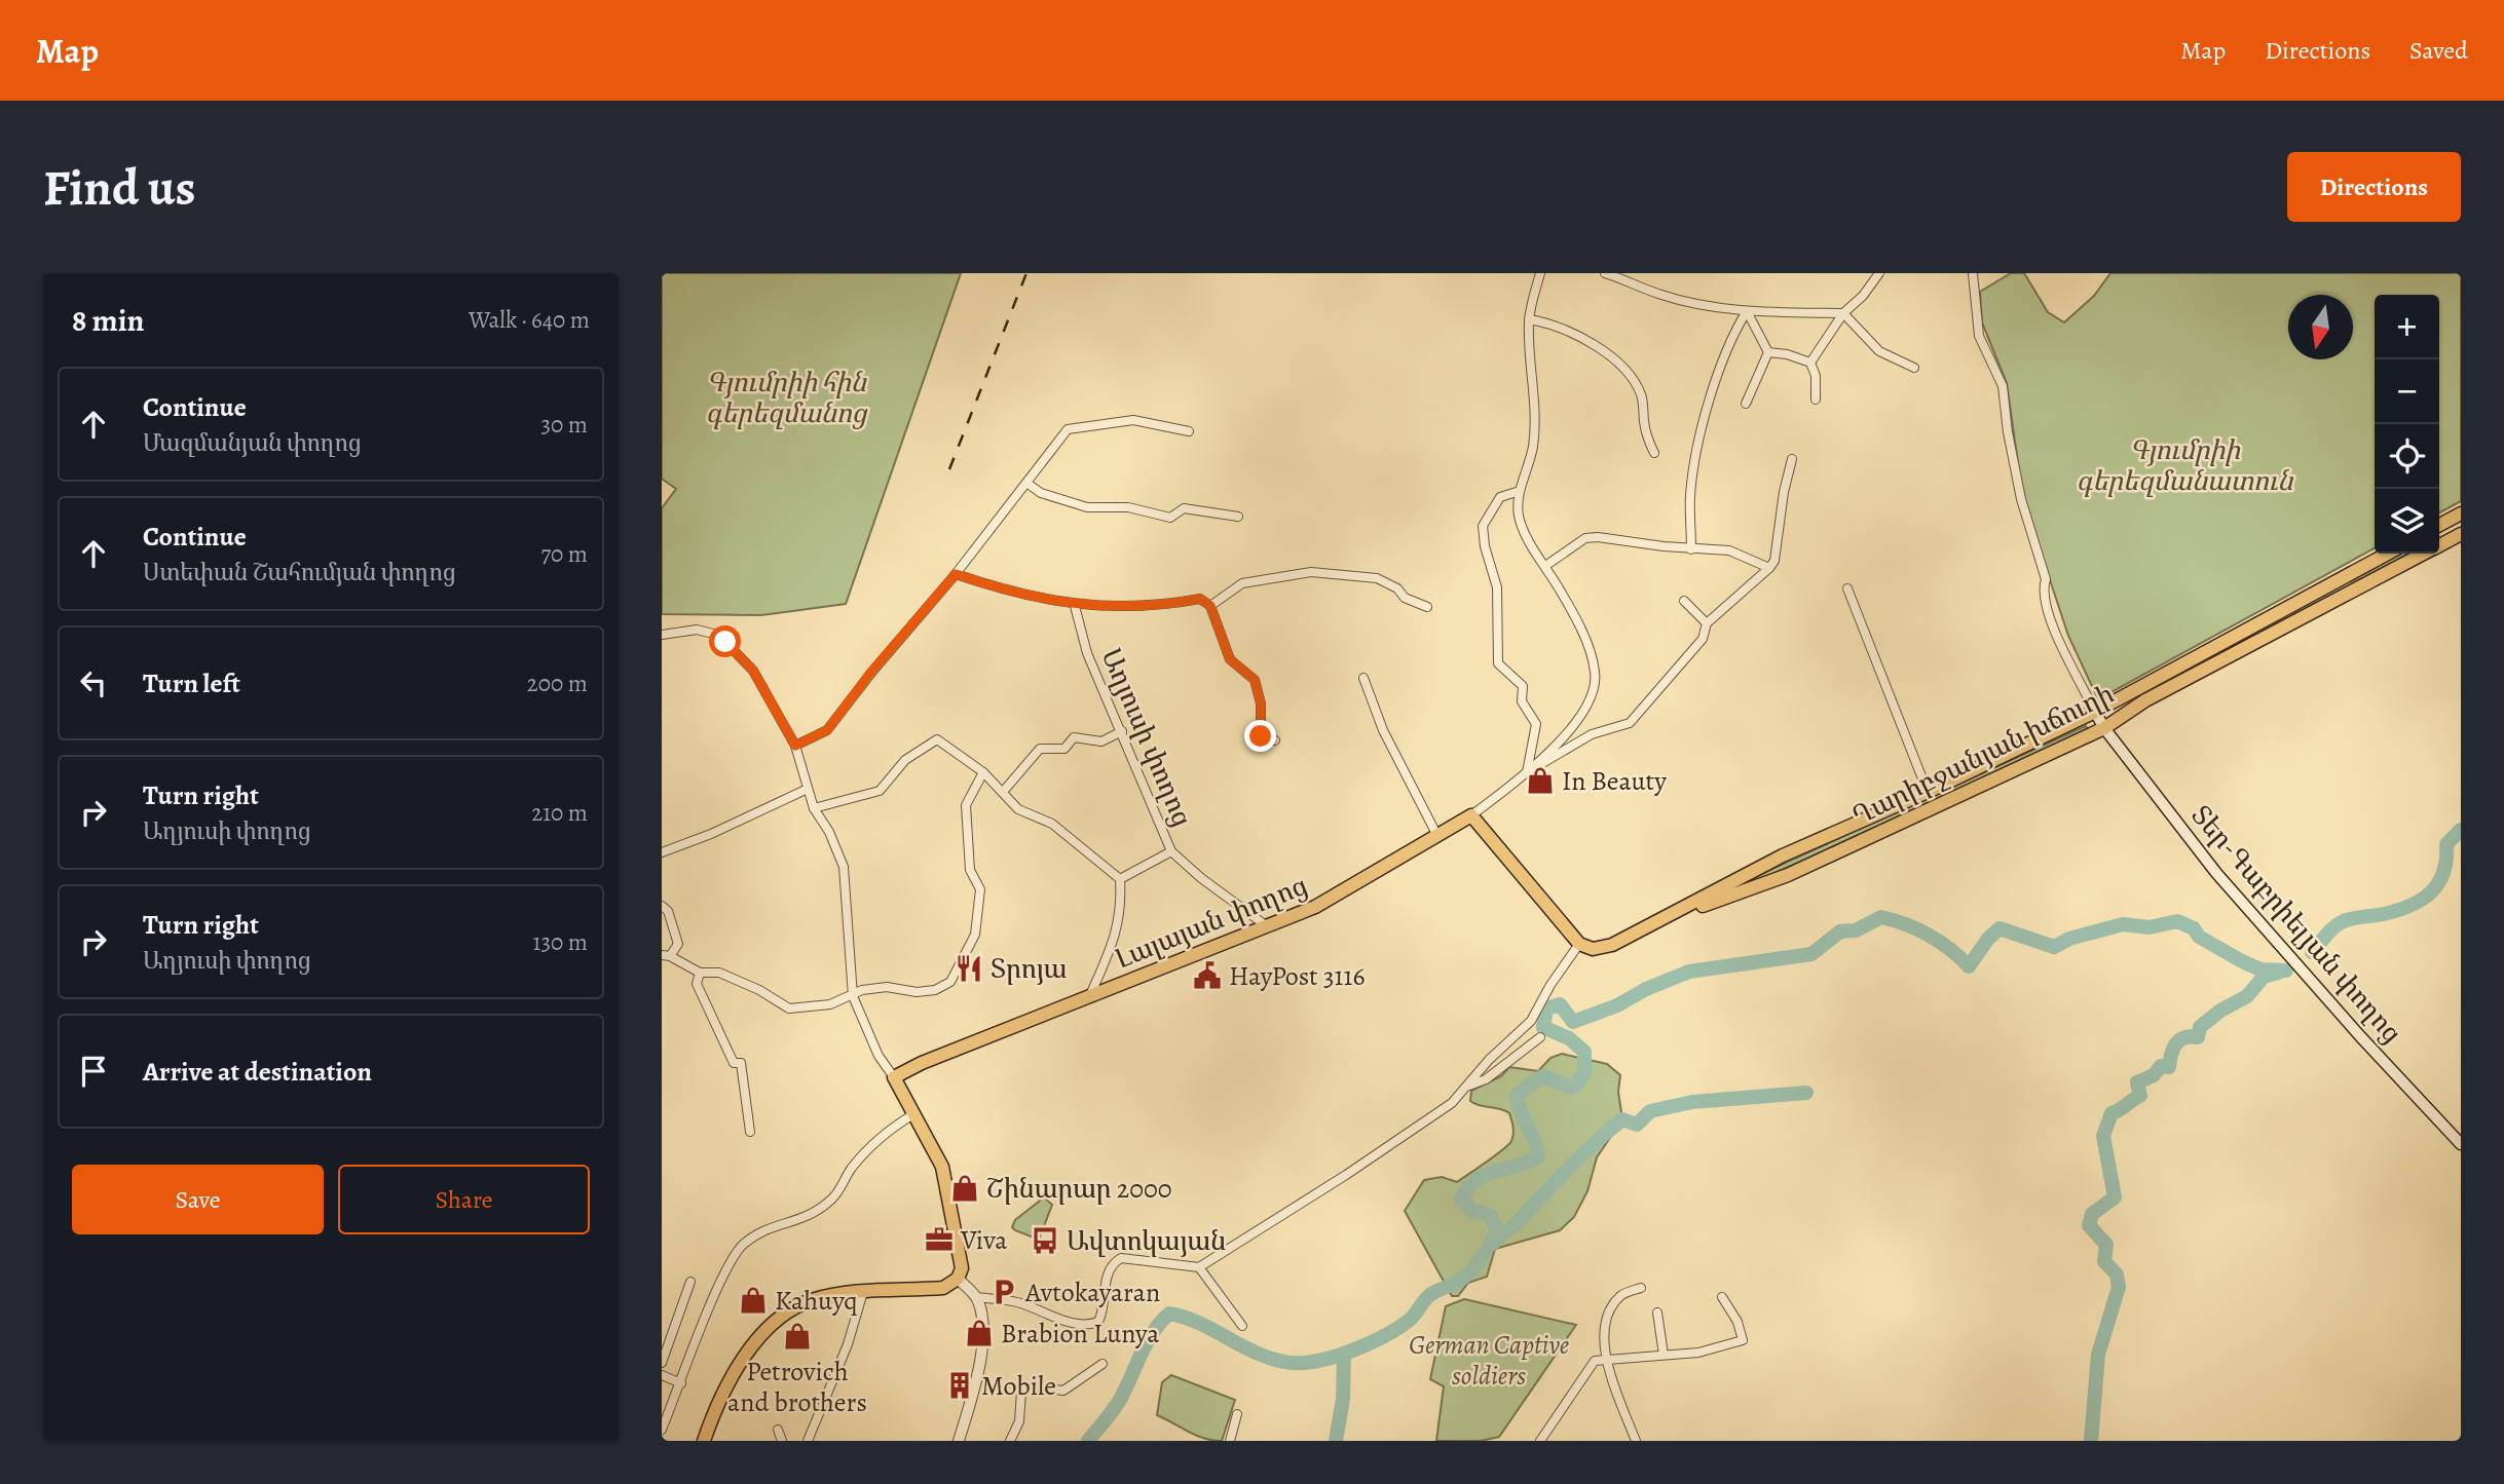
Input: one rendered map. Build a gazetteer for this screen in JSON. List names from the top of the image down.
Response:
{
  "streets": {
    "highway": ["Ղարիբջանյան խճուղի", "Լալայան փողոց"],
    "main road": ["Տեր-Գաբրիելյան փողոց"],
    "street": ["Աղյուսի փողոց"]
  },
  "crossings": [
    ["Աղյուսի փողոց", "Լալայան փողոց"],
    ["Ղարիբջանյան խճուղի", "Տեր-Գաբրիելյան փողոց"]
  ],
  "parks": ["Գյումրիի հին գերեզմանոց", "Գյումրիի գերեզմանատուն", "German Captive soldiers"],
  "places": {
    "shop": [
      "In Beauty",
      "Շինարար 2000",
      "Kahuyq",
      "Brabion Lunya",
      "Petrovich and brothers"
    ],
    "restaurant": ["Տրոյա"],
    "public building": ["HayPost 3116"],
    "office": ["Viva"],
    "bus stop": ["Ավտոկայան"],
    "parking": ["Avtokayaran"],
    "building": ["Mobile"]
  },
  "north": "bottom",
  "page": {
    "header": "Map",
    "nav": ["Map", "Directions", "Saved"],
    "buttons": [
      "Directions",
      ["Save", "Share"]
    ],
    "title": "Find us",
    "heading": ["8 min", "Walk · 640 m"],
    "map_buttons": ["+", "−"],
    "list": [
      ["Continue", "Մազմանյան փողոց", "30 m"],
      ["Continue", "Ստեփան Շահումյան փողոց", "70 m"],
      ["Turn left", "200 m"],
      ["Turn right", "Աղյուսի փողոց", "210 m"],
      ["Turn right", "Աղյուսի փողոց", "130 m"],
      "Arrive at destination"
    ]
  }
}
